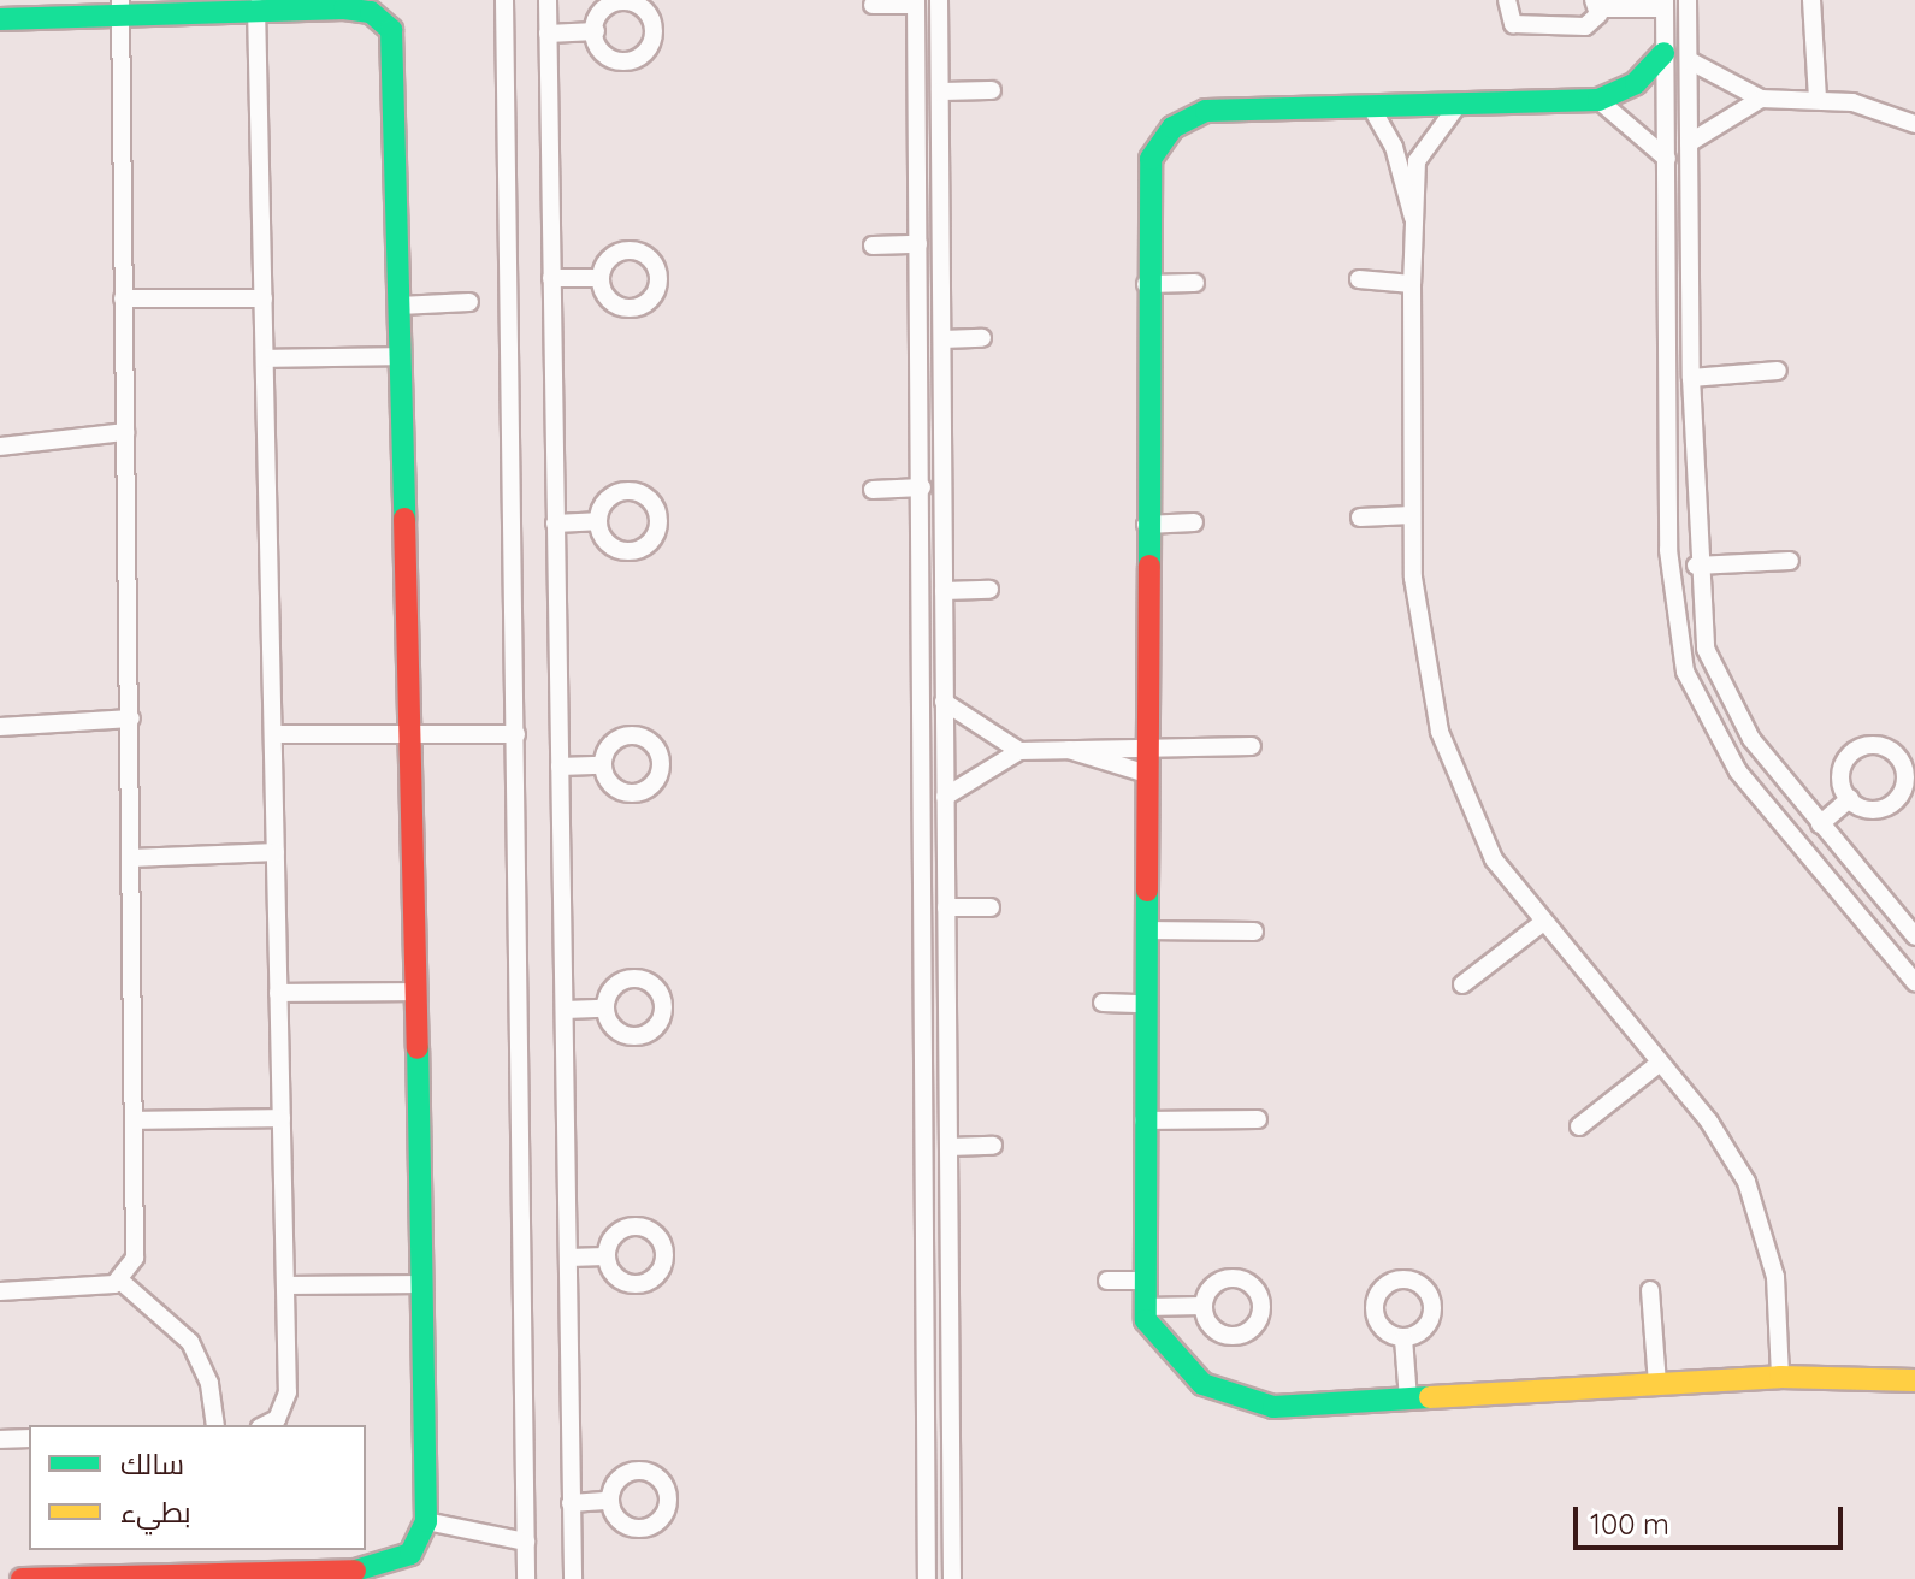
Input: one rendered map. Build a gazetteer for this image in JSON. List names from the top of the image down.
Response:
{
  "legend": ["سالك", "بطيء"],
  "scale_bar": "100 m"
}
